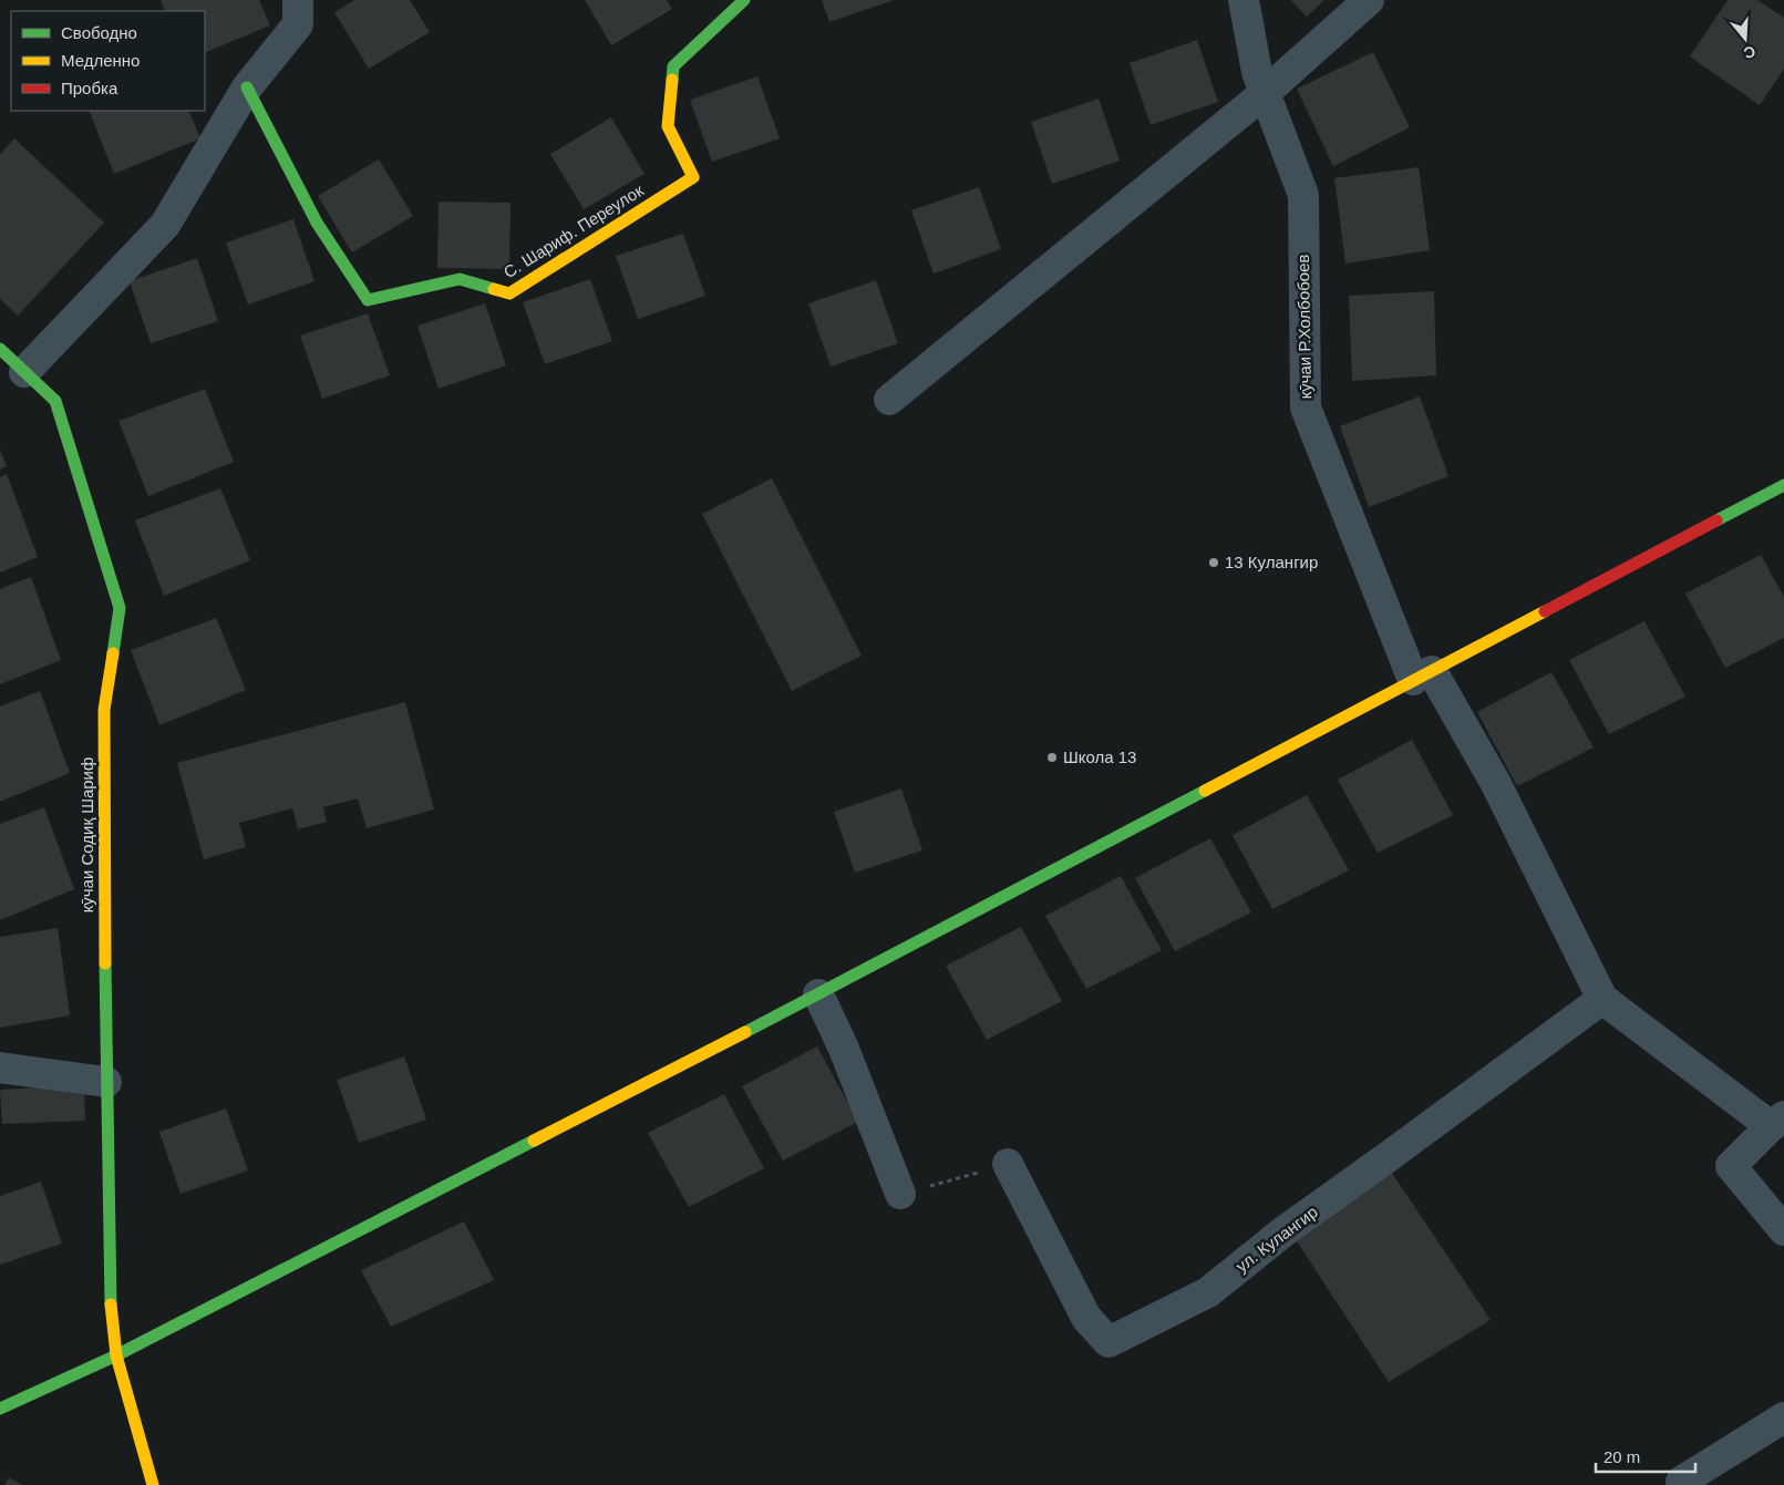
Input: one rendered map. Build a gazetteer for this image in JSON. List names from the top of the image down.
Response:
{
  "streets": {
    "main road": ["С. Шариф. Переулок", "кӯчаи Содиқ Шариф"],
    "street": ["кӯчаи Р.Холбобоев", "ул. Кулангир"]
  },
  "crossings": [
    ["кӯчаи Р.Холбобоев", "ул. Кулангир"]
  ],
  "places": ["13 Кулангир", "Школа 13"],
  "legend": ["Свободно", "Медленно", "Пробка"],
  "scale_bar": "20 m",
  "north": "bottom"
}
